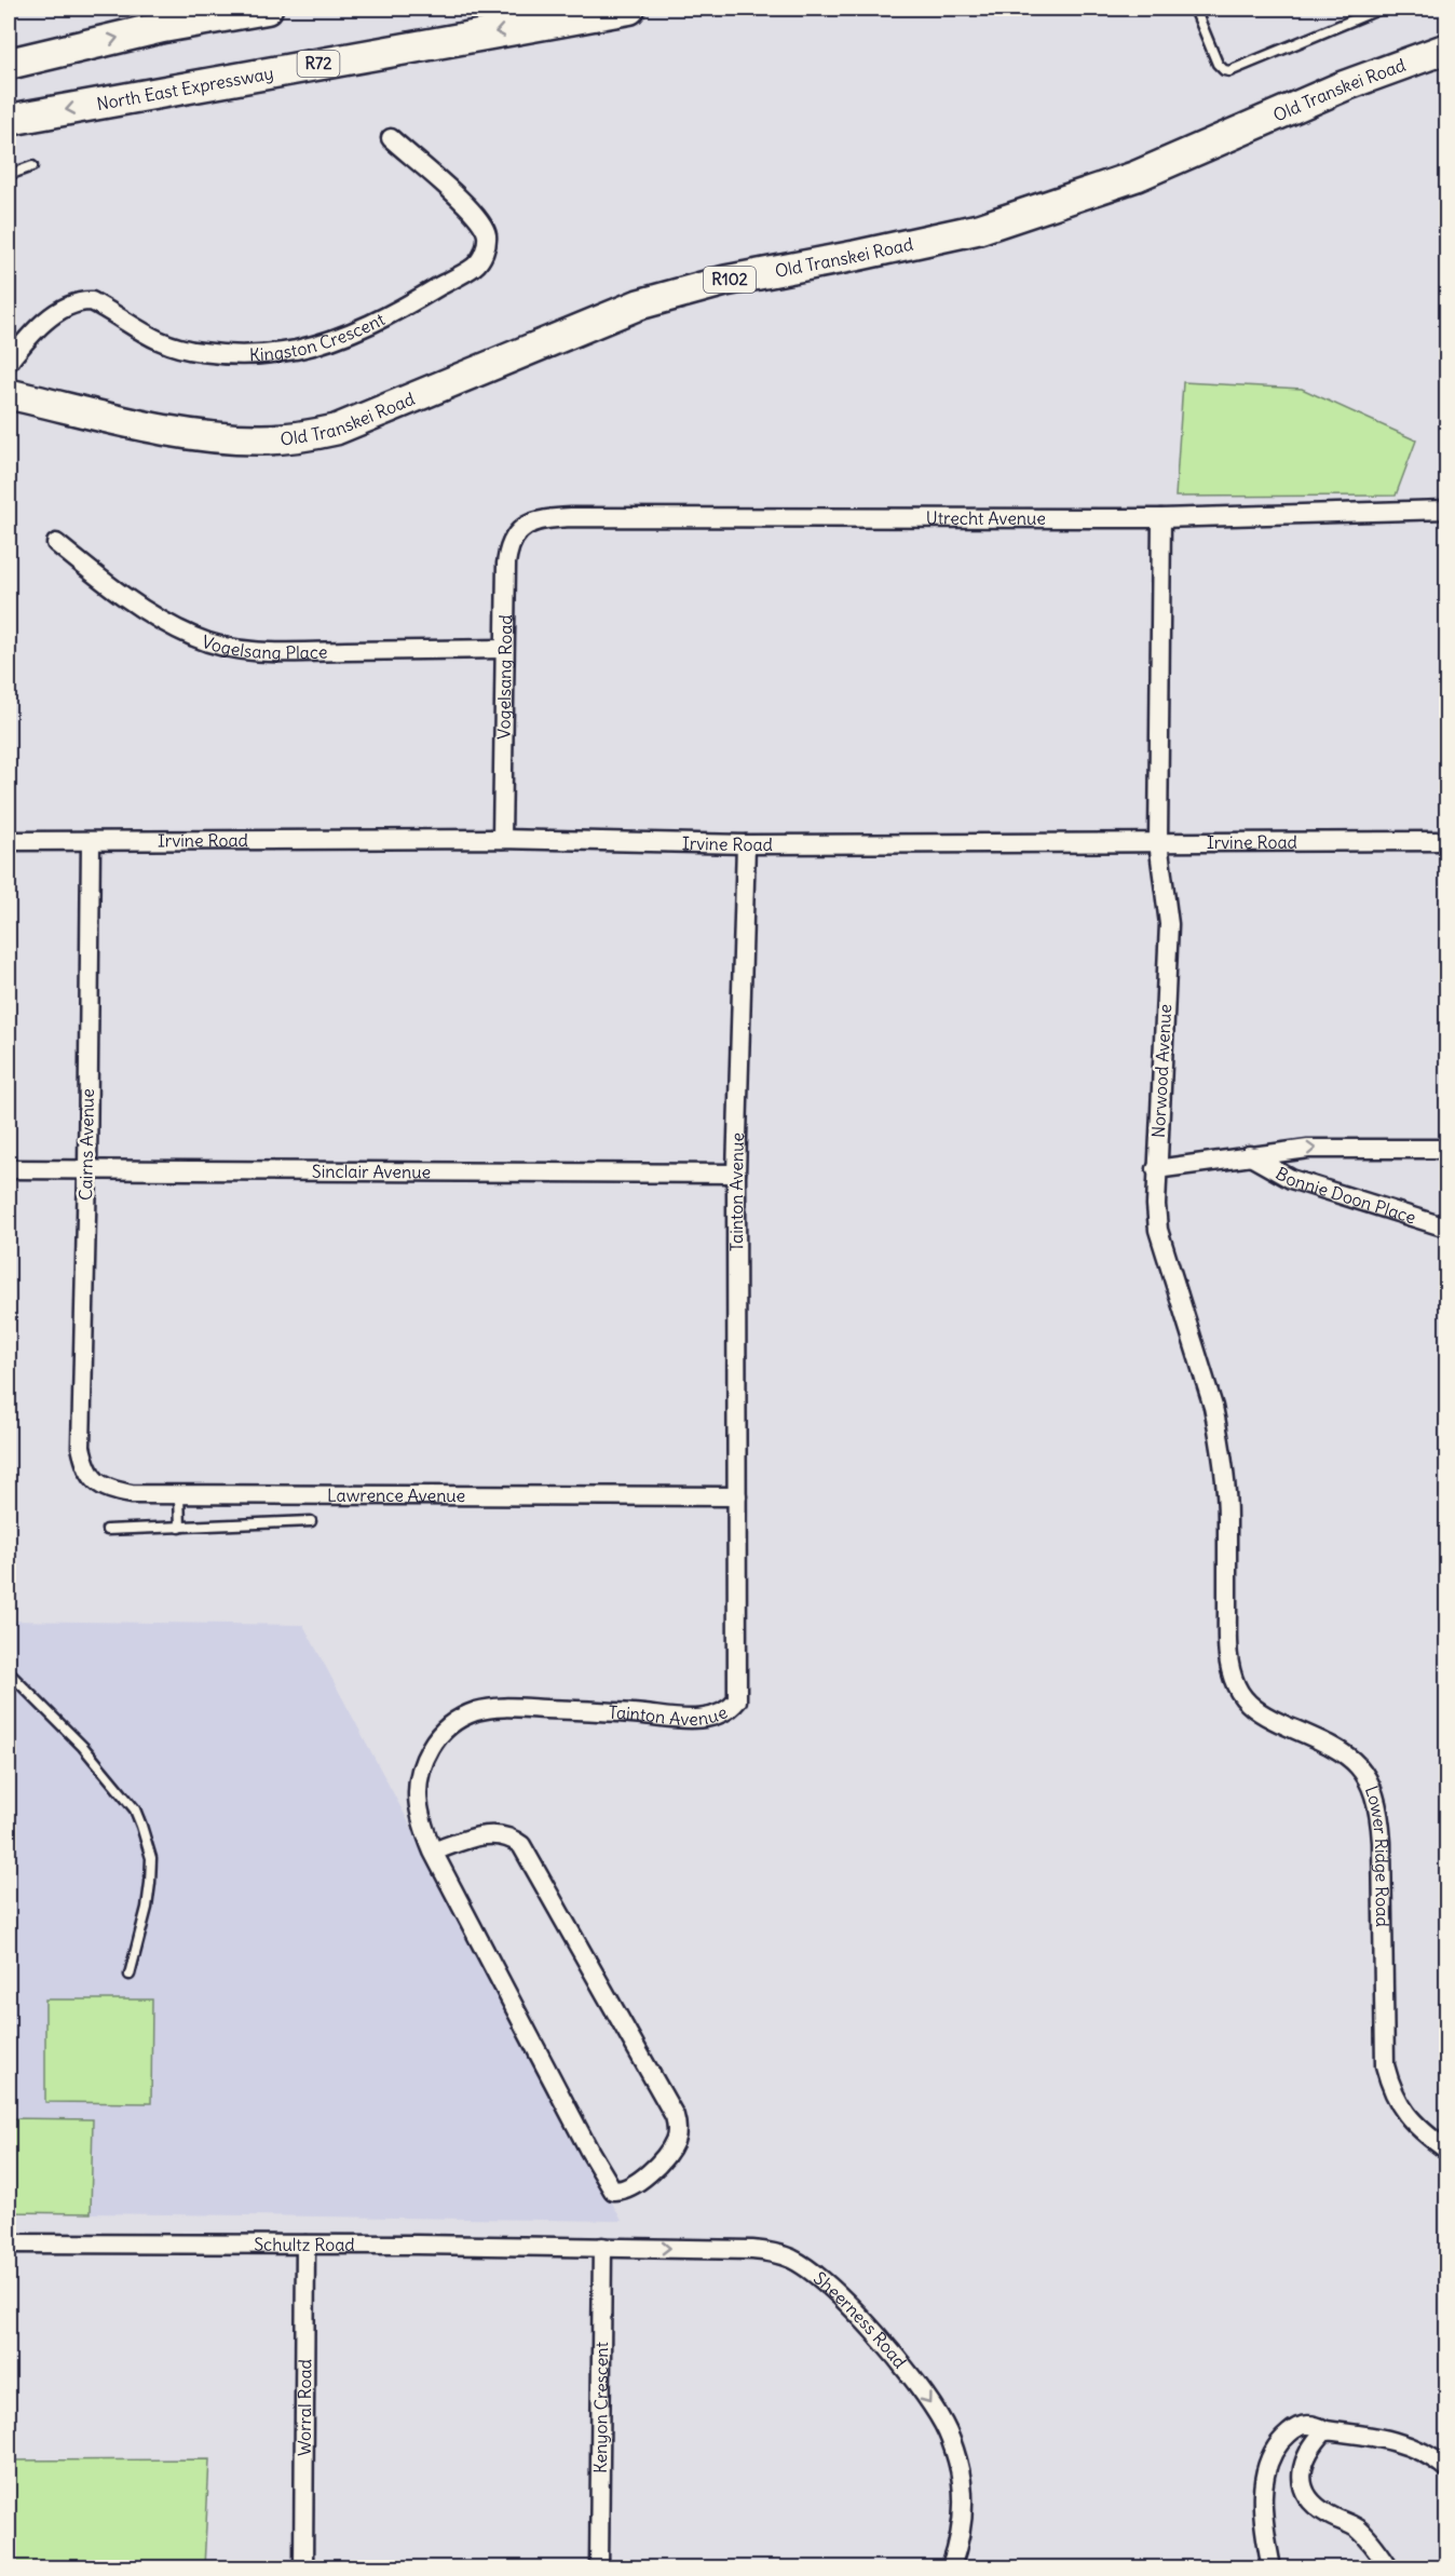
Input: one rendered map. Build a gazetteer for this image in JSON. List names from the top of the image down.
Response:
{
  "streets": {
    "highway": ["R72", "North East Expressway"],
    "main road": ["Old Transkei Road", "R102"],
    "street": [
      "Kingston Crescent",
      "Utrecht Avenue",
      "Vogelsang Place",
      "Vogelsang Road",
      "Irvine Road",
      "Norwood Avenue",
      "Cairns Avenue",
      "Sinclair Avenue",
      "Tainton Avenue",
      "Bonnie Doon Place",
      "Lawrence Avenue",
      "Lower Ridge Road",
      "Schultz Road",
      "Sheerness Road",
      "Worral Road",
      "Kenyon Crescent"
    ]
  },
  "crossings": [
    ["Utrecht Avenue", "Vogelsang Road"],
    ["Utrecht Avenue", "Norwood Avenue"],
    ["Vogelsang Place", "Vogelsang Road"],
    ["Vogelsang Road", "Irvine Road"],
    ["Irvine Road", "Norwood Avenue"],
    ["Irvine Road", "Cairns Avenue"],
    ["Irvine Road", "Tainton Avenue"],
    ["Norwood Avenue", "Bonnie Doon Place"],
    ["Norwood Avenue", "Lower Ridge Road"],
    ["Cairns Avenue", "Sinclair Avenue"],
    ["Cairns Avenue", "Lawrence Avenue"],
    ["Sinclair Avenue", "Tainton Avenue"],
    ["Tainton Avenue", "Lawrence Avenue"],
    ["Schultz Road", "Sheerness Road"],
    ["Schultz Road", "Worral Road"],
    ["Schultz Road", "Kenyon Crescent"],
    ["Sheerness Road", "Kenyon Crescent"]
  ],
  "one_way": ["Sheerness Road"]
}
